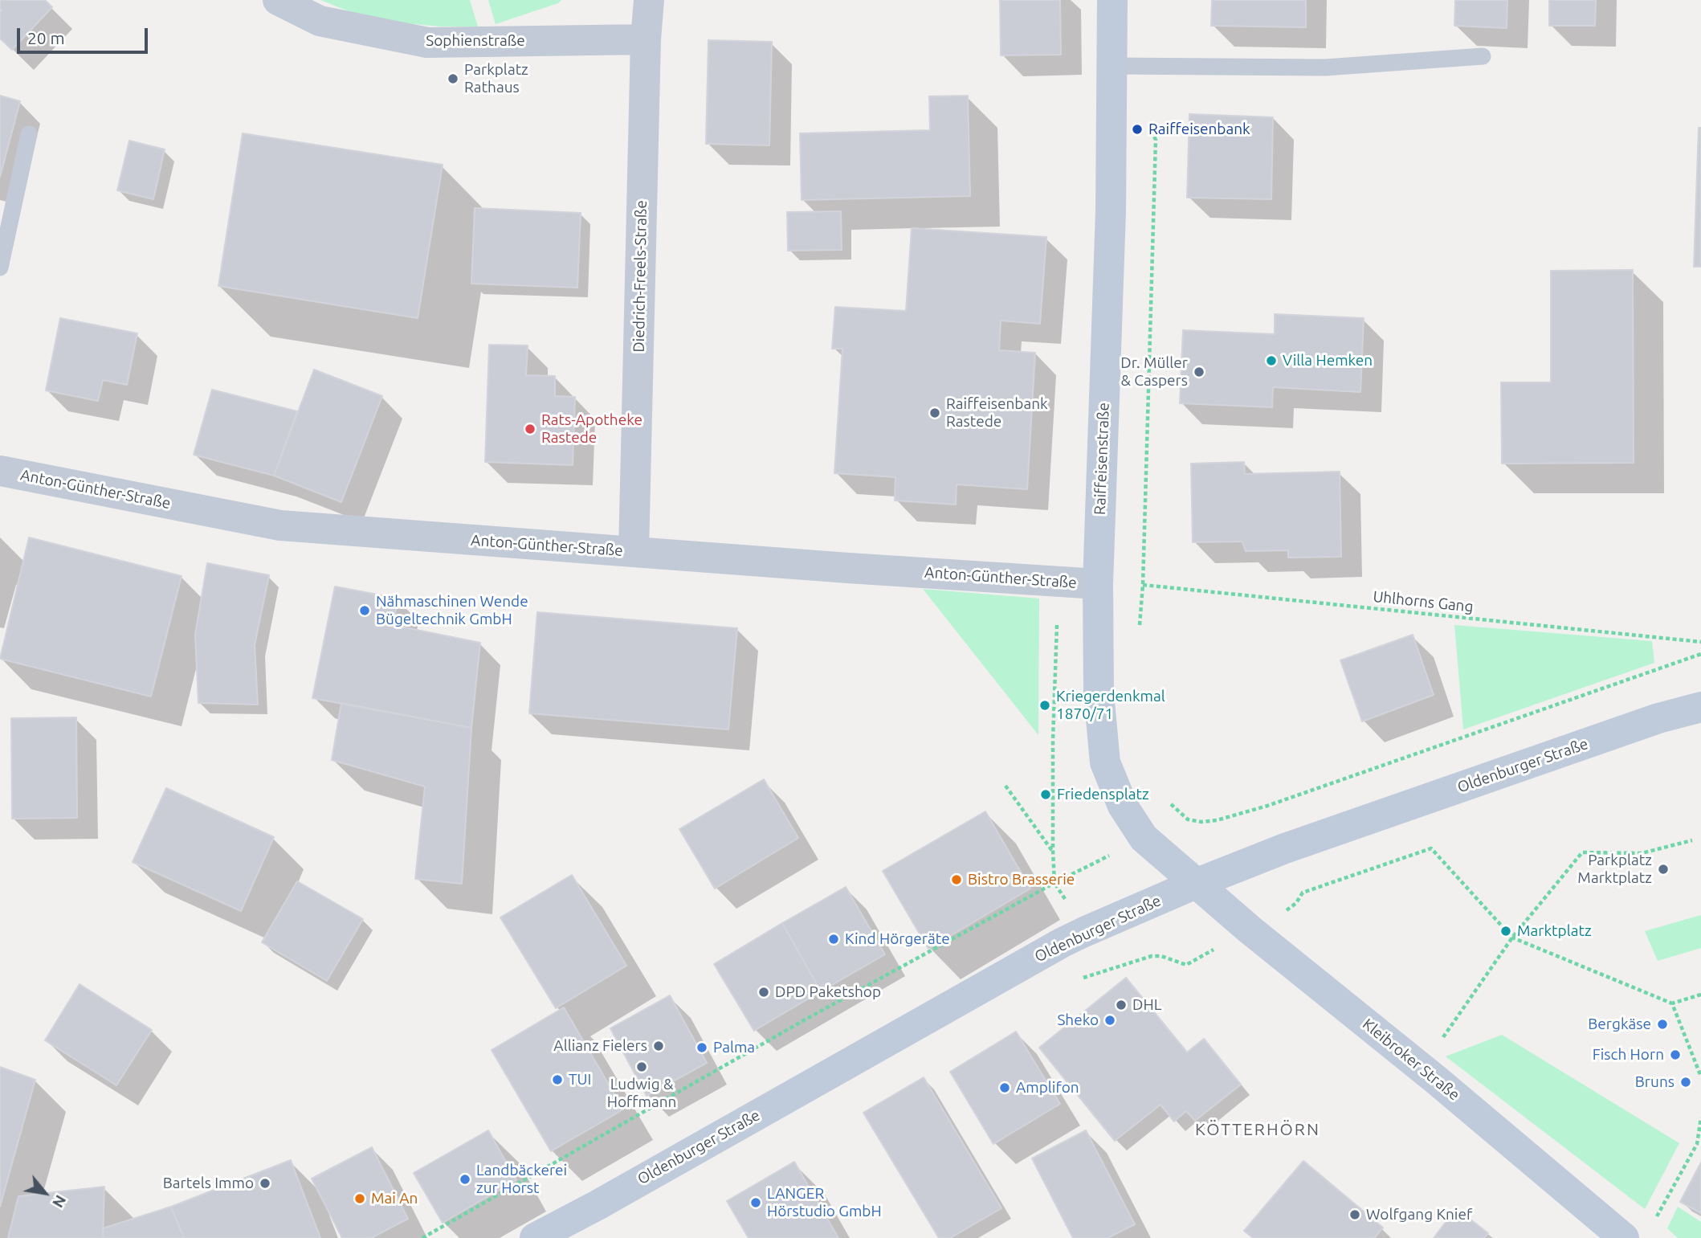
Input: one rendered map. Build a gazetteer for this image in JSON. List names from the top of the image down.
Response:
{
  "streets": {
    "street": [
      "Sophienstraße",
      "Diedrich-Freels-Straße",
      "Raiffeisenstraße",
      "Anton-Günther-Straße",
      "Oldenburger Straße",
      "Kleibroker Straße"
    ],
    "path": ["Uhlhorns Gang"]
  },
  "crossings": [
    ["Sophienstraße", "Diedrich-Freels-Straße"],
    ["Diedrich-Freels-Straße", "Anton-Günther-Straße"],
    ["Raiffeisenstraße", "Anton-Günther-Straße"],
    ["Raiffeisenstraße", "Oldenburger Straße"],
    ["Raiffeisenstraße", "Kleibroker Straße"],
    ["Oldenburger Straße", "Kleibroker Straße"]
  ],
  "districts": ["KÖTTERHÖRN"],
  "places": [
    "Parkplatz Rathaus",
    "Raiffeisenbank",
    "Villa Hemken",
    "Dr. Müller & Caspers",
    "Raiffeisenbank Rastede",
    "Rats-Apotheke Rastede",
    "Nähmaschinen Wende Bügeltechnik GmbH",
    "Kriegerdenkmal 1870/71",
    "Friedensplatz",
    "Parkplatz Marktplatz",
    "Bistro Brasserie",
    "Marktplatz",
    "Kind Hörgeräte",
    "DPD Paketshop",
    "DHL",
    "Sheko",
    "Bergkäse",
    "Allianz Fielers",
    "Palma",
    "Fisch Horn",
    "Ludwig & Hoffmann",
    "TUI",
    "Bruns",
    "Amplifon",
    "Landbäckerei zur Horst",
    "Bartels Immo",
    "Mai An",
    "LANGER Hörstudio GmbH",
    "Wolfgang Knief"
  ],
  "scale_bar": "20 m",
  "north": "bottom right"
}
